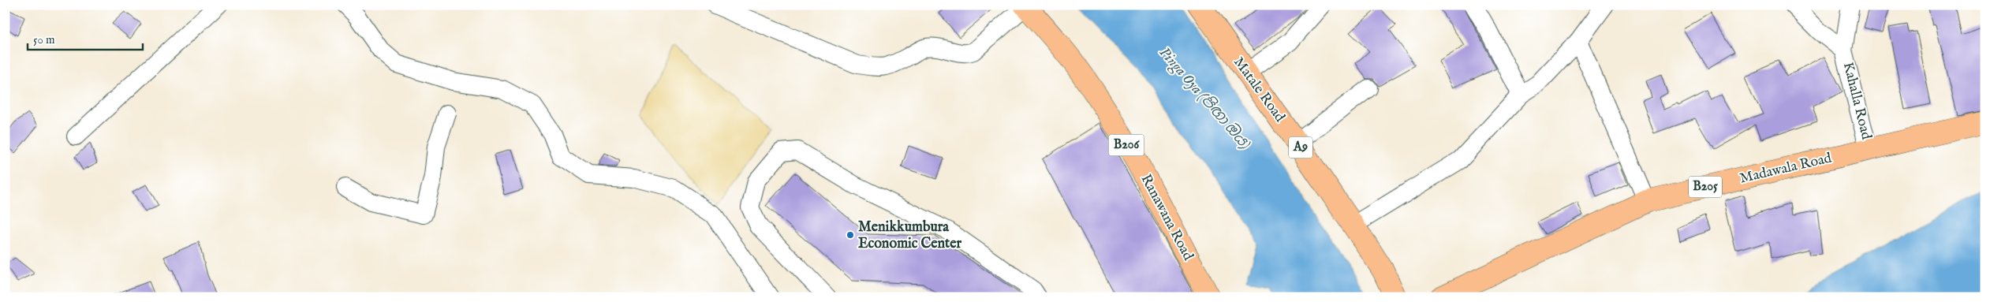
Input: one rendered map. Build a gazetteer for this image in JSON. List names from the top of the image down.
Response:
{
  "streets": {
    "main road": [
      "Matale Road",
      "B206",
      "A9",
      "Madawala Road",
      "B205",
      "Ranawana Road"
    ],
    "street": ["Kahalla Road"]
  },
  "crossings": [
    ["Kahalla Road", "Madawala Road"]
  ],
  "water": ["Pinga Oya (පිඟා ඔය)"],
  "places": ["Menikkumbura Economic Center"],
  "scale_bar": "50 m"
}
